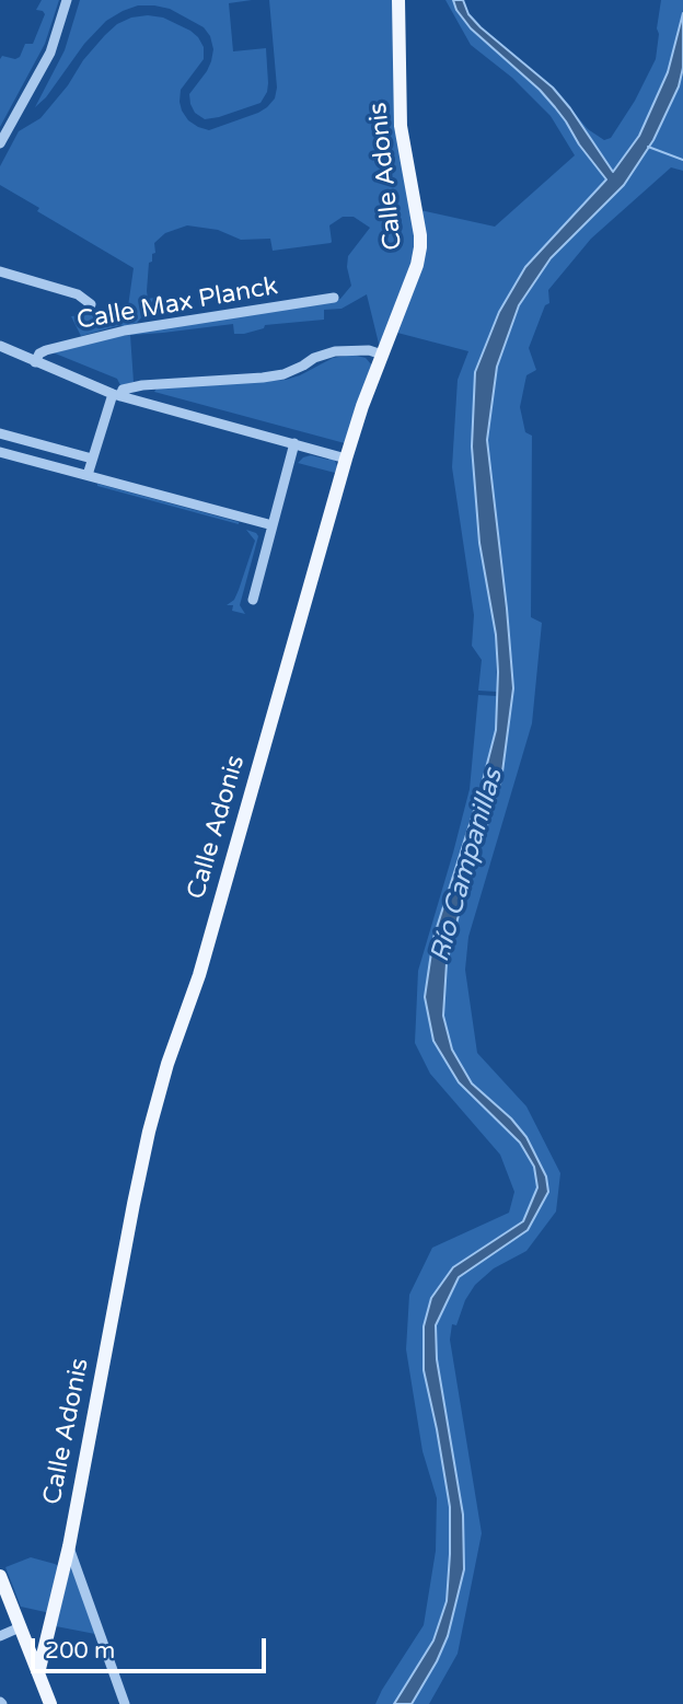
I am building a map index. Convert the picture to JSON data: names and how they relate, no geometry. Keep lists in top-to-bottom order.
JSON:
{
  "streets": {
    "main road": ["Calle Adonis"],
    "street": ["Calle Max Planck"]
  },
  "water": ["Río Campanillas"],
  "scale_bar": "200 m"
}
